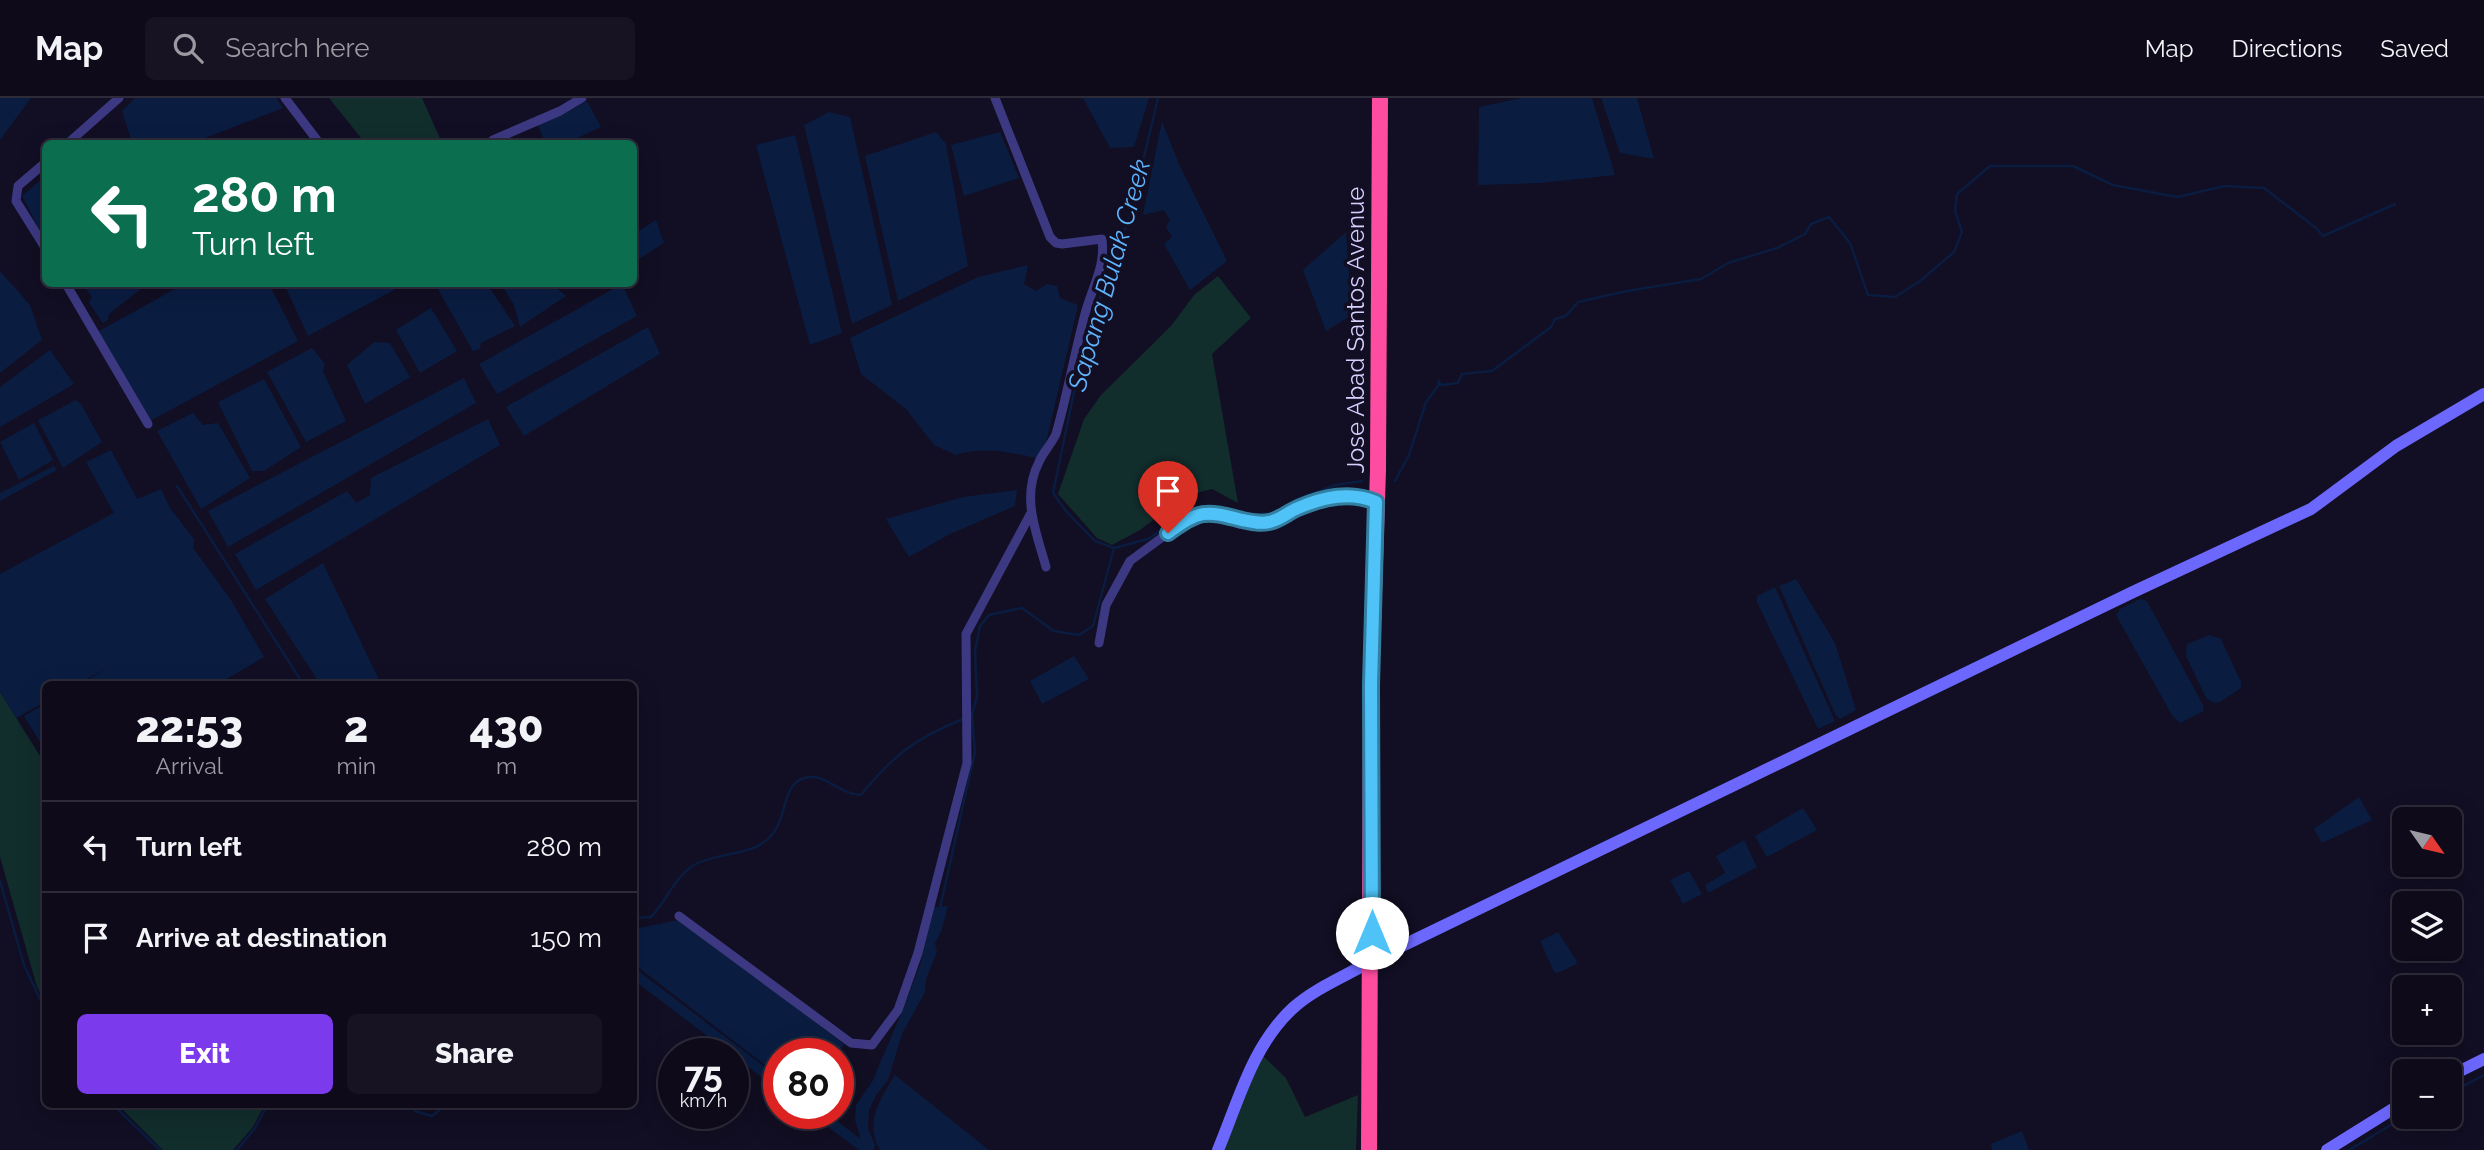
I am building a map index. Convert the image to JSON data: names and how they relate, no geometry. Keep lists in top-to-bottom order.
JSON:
{
  "streets": {
    "highway": ["Jose Abad Santos Avenue"]
  },
  "water": ["Sapang Bulak Creek"],
  "north": "bottom right",
  "page": {
    "header": "Map",
    "search": "Search here",
    "nav": ["Map", "Directions", "Saved"],
    "turn": ["280 m", "Turn left"],
    "eta": [
      "22:53",
      "Arrival",
      "2",
      "min",
      "430",
      "m"
    ],
    "list": [
      {
        "name": "Turn left",
        "value": "280 m"
      },
      {
        "name": "Arrive at destination",
        "value": "150 m"
      }
    ],
    "map_buttons": ["+", "−"],
    "buttons": ["Exit", "Share"],
    "speed": "75 km/h",
    "limit": "80"
  }
}
